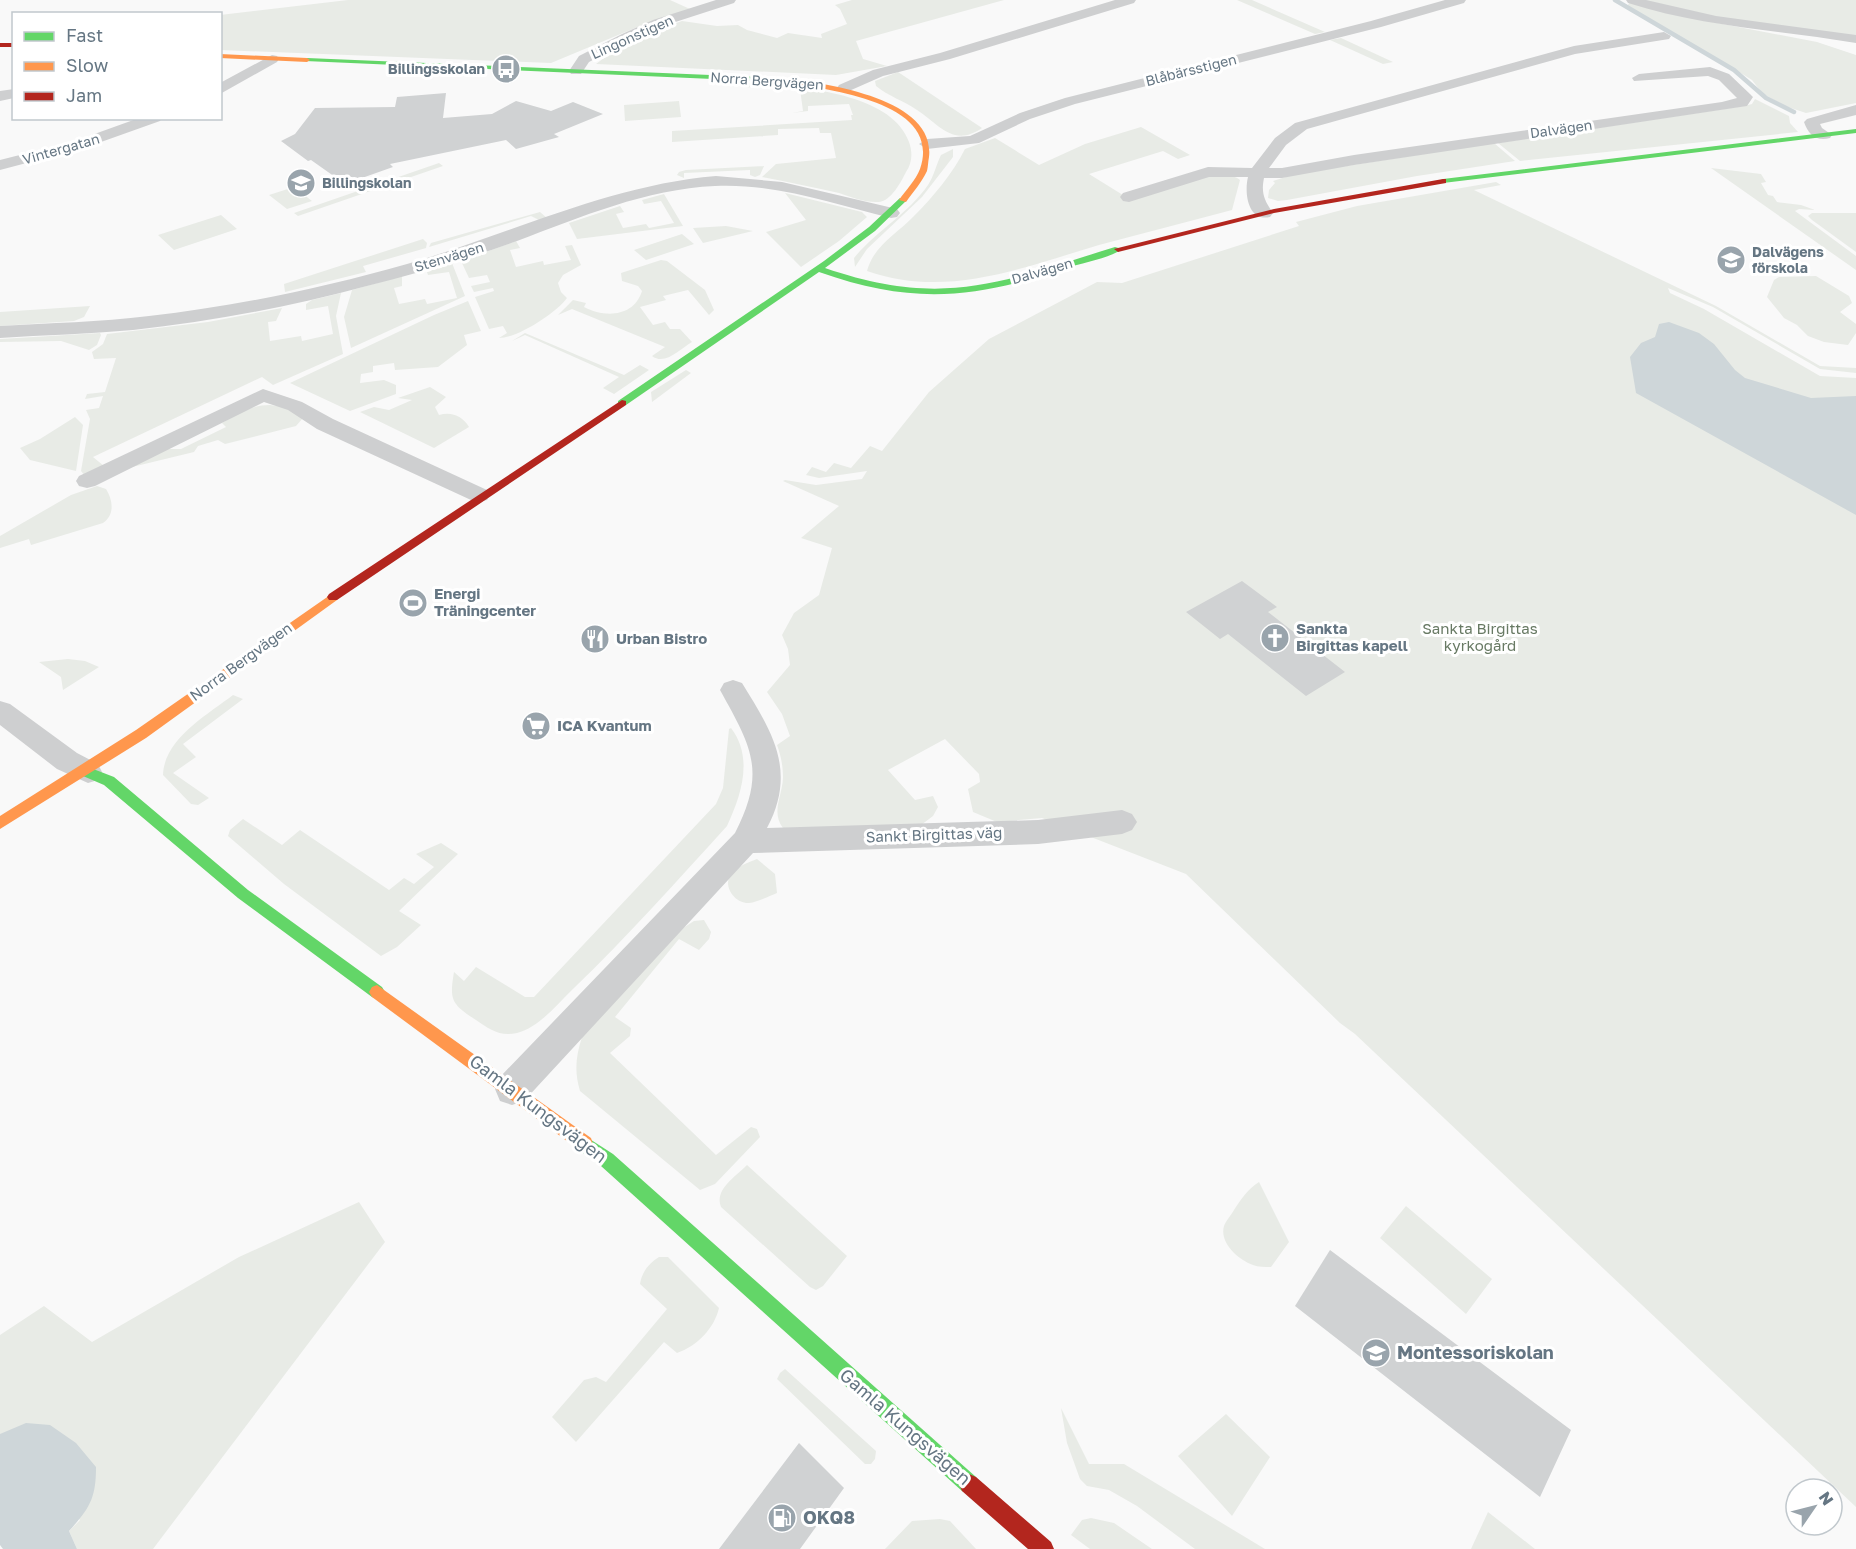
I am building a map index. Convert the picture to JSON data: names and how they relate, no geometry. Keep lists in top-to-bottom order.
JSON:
{
  "streets": {
    "street": [
      "Lingonstigen",
      "Blåbärsstigen",
      "Norra Bergvägen",
      "Dalvägen",
      "Vintergatan",
      "Stenvägen",
      "Sankt Birgittas väg",
      "Gamla Kungsvägen"
    ]
  },
  "crossings": [
    ["Lingonstigen", "Norra Bergvägen"],
    ["Blåbärsstigen", "Norra Bergvägen"],
    ["Norra Bergvägen", "Dalvägen"],
    ["Norra Bergvägen", "Stenvägen"],
    ["Norra Bergvägen", "Gamla Kungsvägen"]
  ],
  "parks": ["Sankta Birgittas kyrkogård"],
  "places": {
    "bus stop": ["Billingsskolan"],
    "school or university": ["Billingskolan", "Dalvägens förskola", "Montessoriskolan"],
    "sports": ["Energi Träningcenter"],
    "church": ["Sankta Birgittas kapell"],
    "restaurant": ["Urban Bistro"],
    "supermarket": ["ICA Kvantum"],
    "fuel station": ["OKQ8"]
  },
  "legend": ["Fast", "Slow", "Jam"],
  "north": "top right"
}
